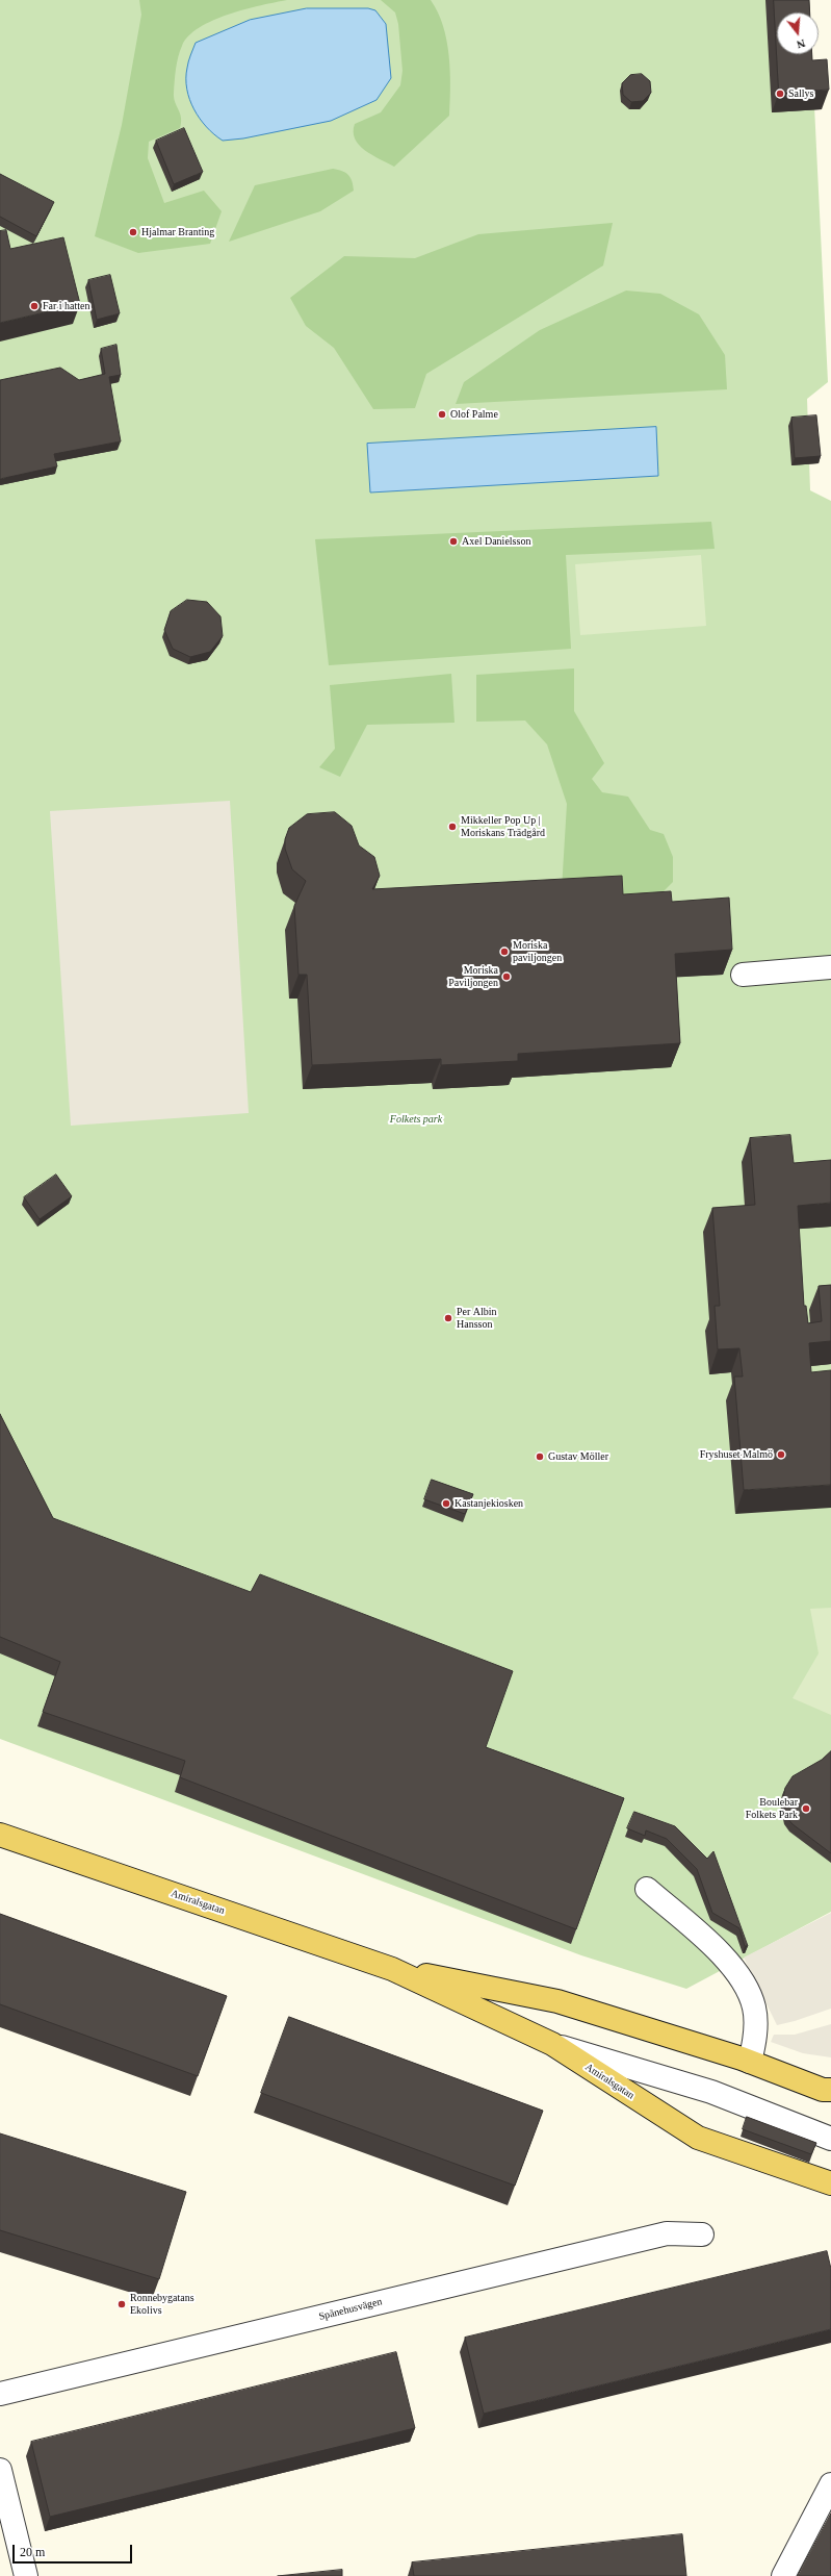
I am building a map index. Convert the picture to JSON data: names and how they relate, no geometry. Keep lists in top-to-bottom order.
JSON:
{
  "streets": {
    "main road": ["Amiralsgatan"],
    "street": ["Spånehusvägen"]
  },
  "parks": ["Folkets park"],
  "places": [
    "Sallys",
    "Hjalmar Branting",
    "Far i hatten",
    "Olof Palme",
    "Axel Danielsson",
    "Mikkeller Pop Up | Moriskans Trädgård",
    "Moriska paviljongen",
    "Moriska Paviljongen",
    "Per Albin Hansson",
    "Fryshuset Malmö",
    "Gustav Möller",
    "Kastanjekiosken",
    "Boulebar Folkets Park",
    "Ronnebygatans Ekolivs"
  ],
  "scale_bar": "20 m",
  "north": "bottom"
}
